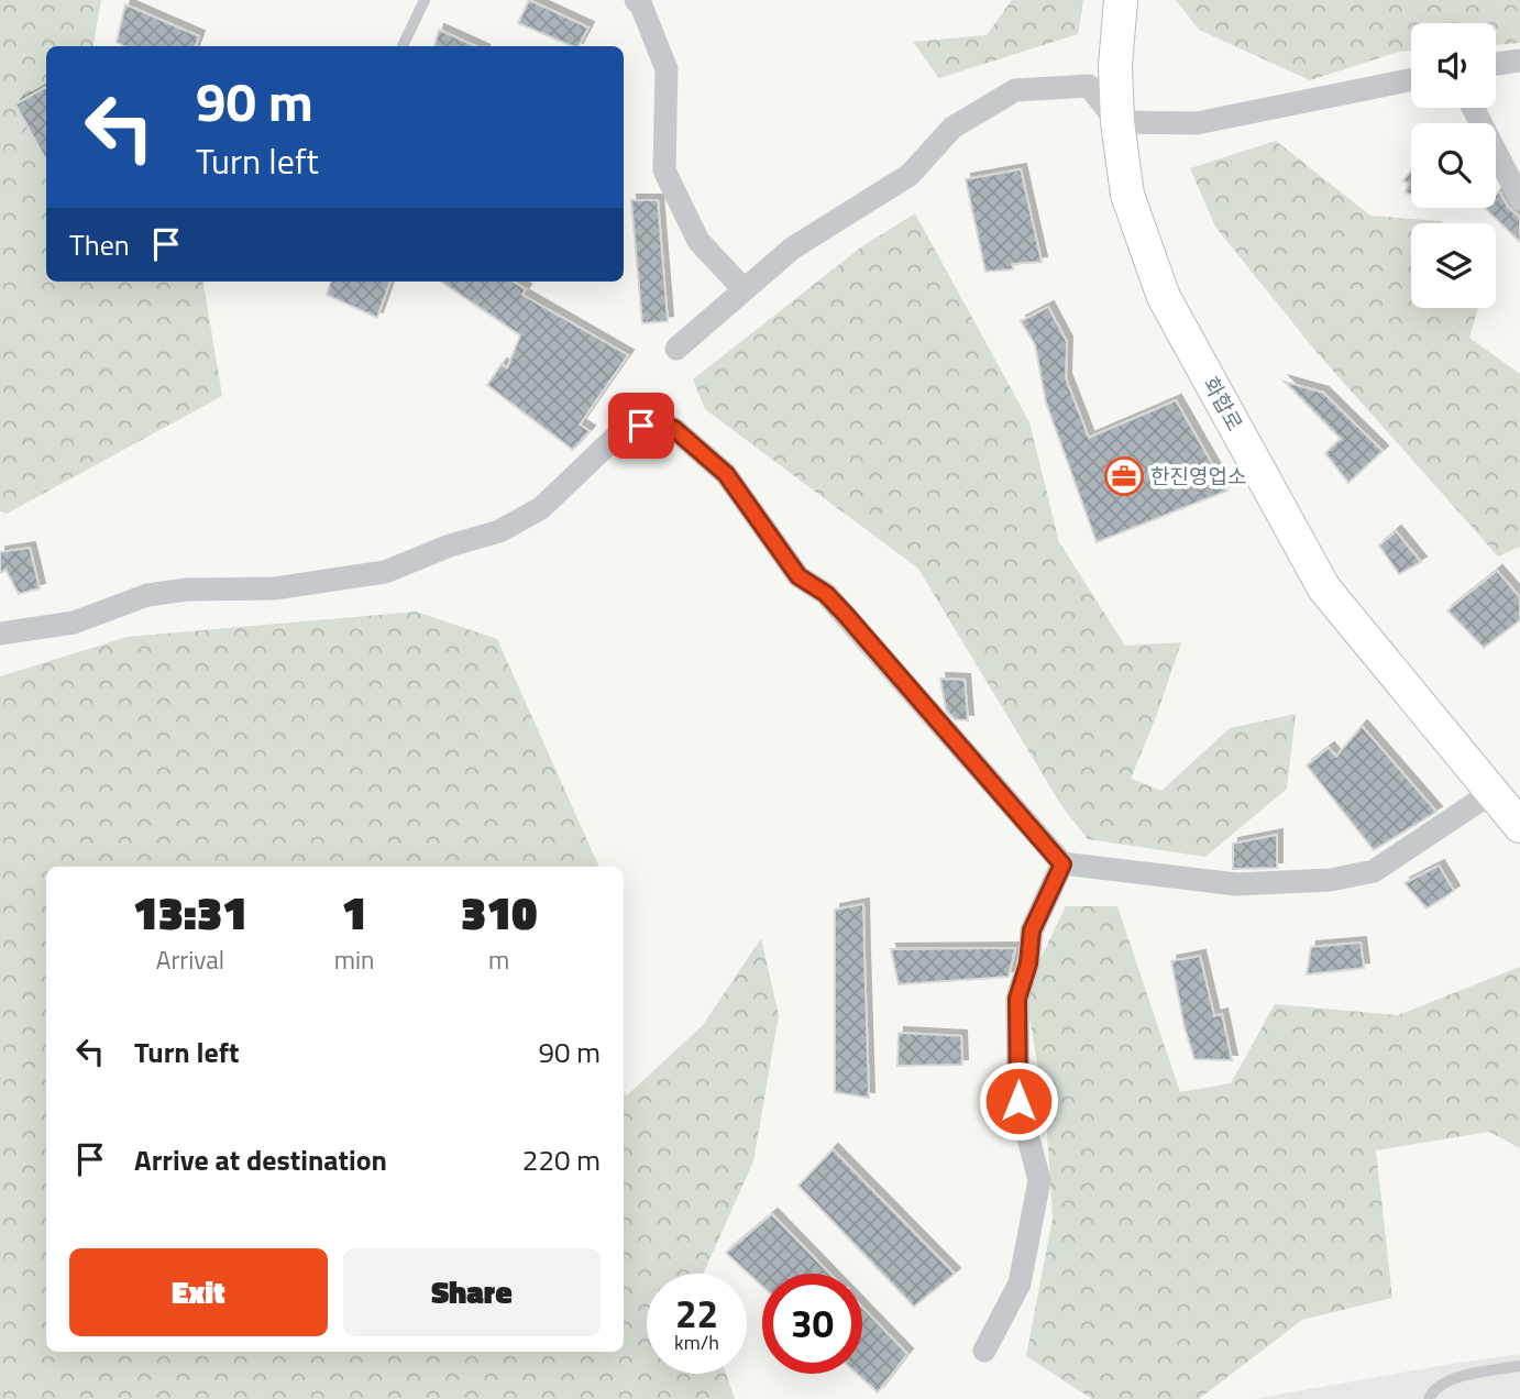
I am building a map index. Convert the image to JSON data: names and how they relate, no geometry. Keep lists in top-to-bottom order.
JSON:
{
  "streets": {
    "main road": ["화합로"]
  },
  "places": {
    "office": ["한진영업소"]
  },
  "page": {
    "turn": ["90 m", "Turn left"],
    "then": "Then",
    "eta": [
      "13:31",
      "Arrival",
      "1",
      "min",
      "310",
      "m"
    ],
    "list": [
      {
        "name": "Turn left",
        "value": "90 m"
      },
      {
        "name": "Arrive at destination",
        "value": "220 m"
      }
    ],
    "buttons": ["Exit", "Share"],
    "speed": "22 km/h",
    "limit": "30"
  }
}
